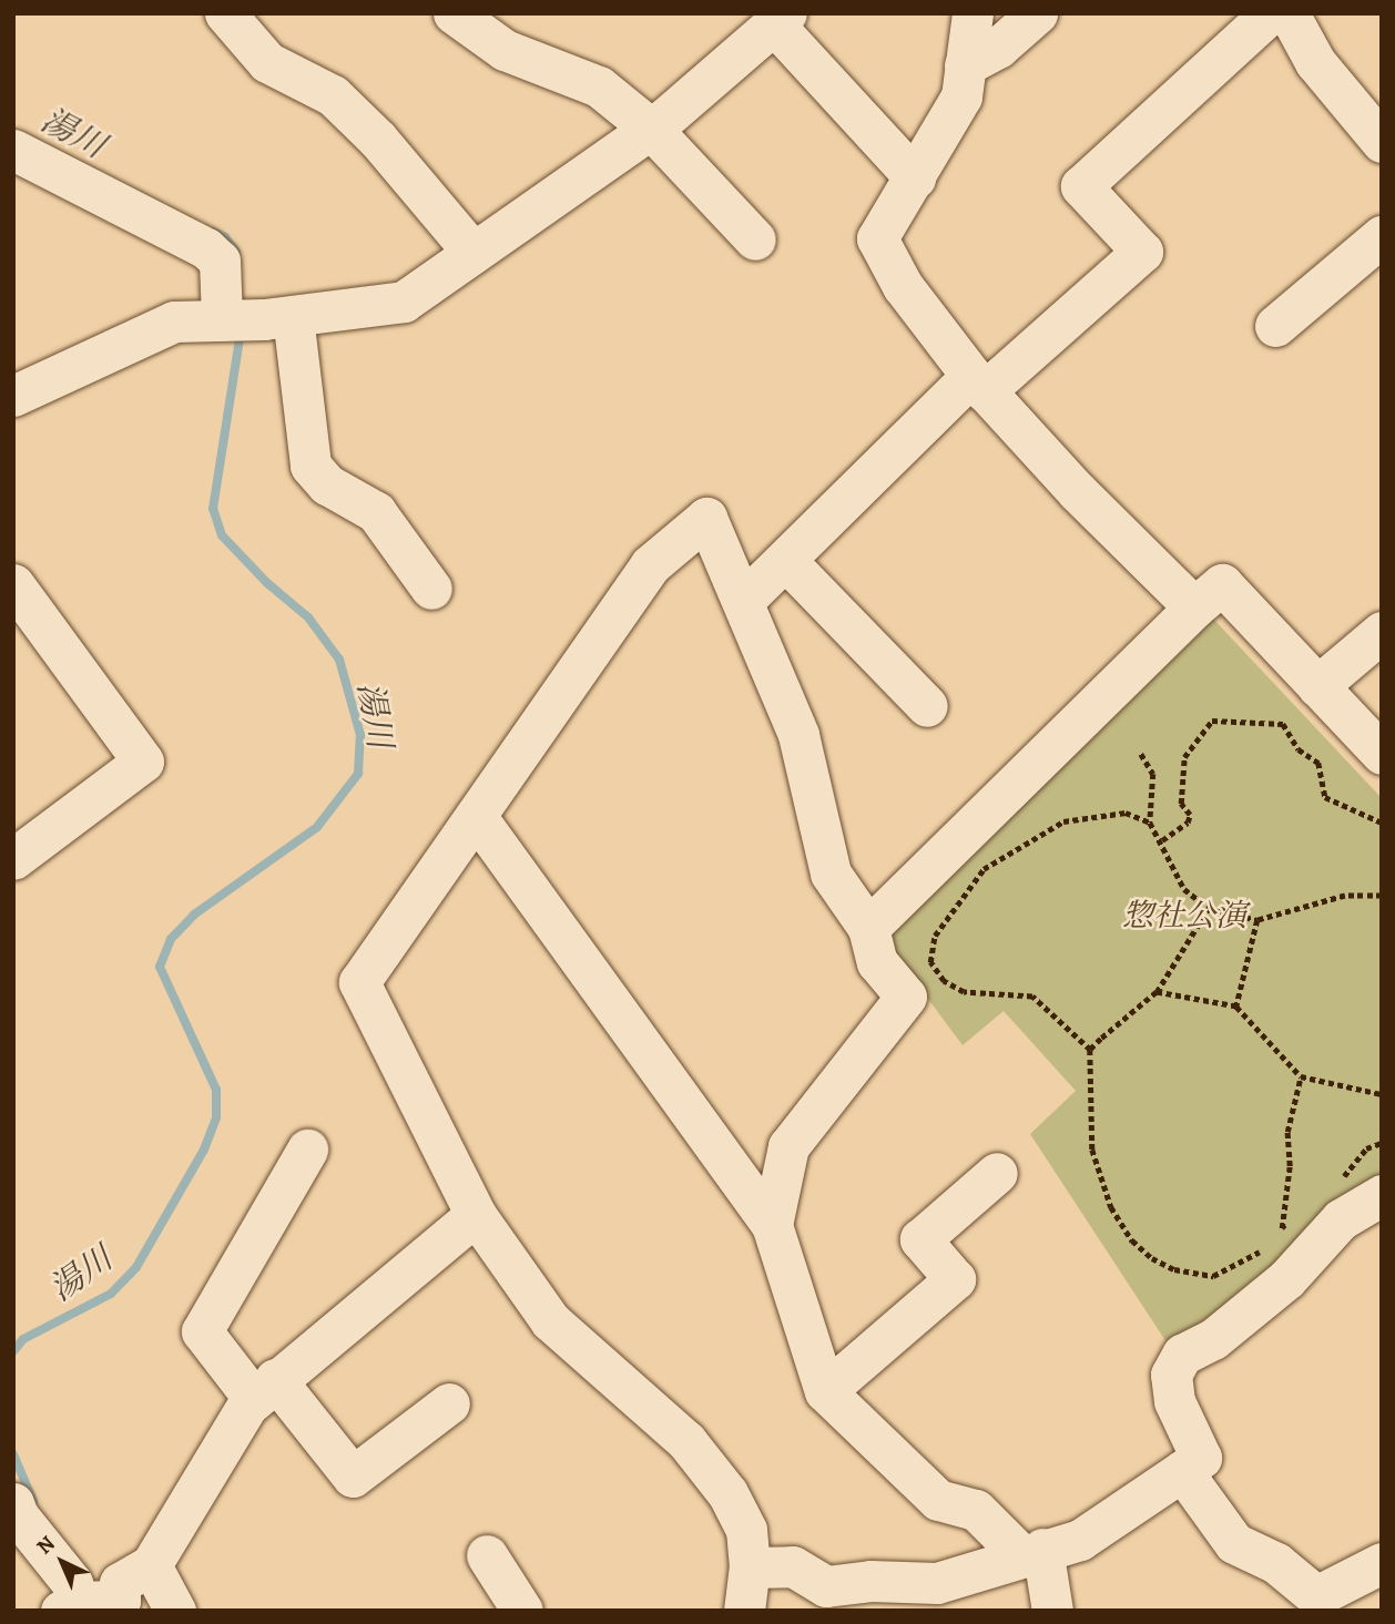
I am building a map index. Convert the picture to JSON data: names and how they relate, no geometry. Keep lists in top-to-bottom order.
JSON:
{
  "water": ["湯川"],
  "parks": ["惣社公演"],
  "north": "top left"
}
